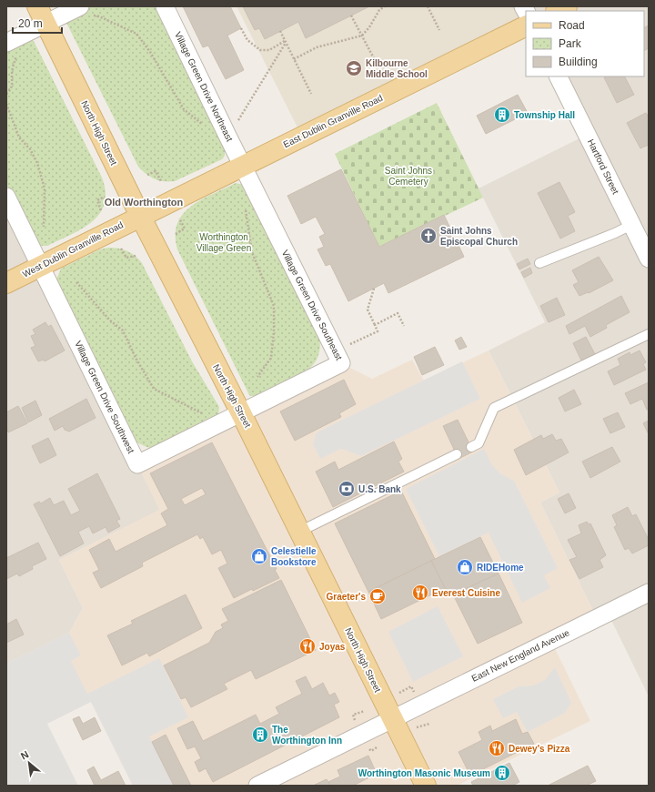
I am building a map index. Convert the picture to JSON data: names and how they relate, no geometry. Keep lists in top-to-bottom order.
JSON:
{
  "streets": {
    "main road": ["East Dublin Granville Road", "North High Street", "West Dublin Granville Road"],
    "street": [
      "Village Green Drive Northeast",
      "Hartford Street",
      "Village Green Drive Southeast",
      "Village Green Drive Southwest",
      "East New England Avenue"
    ]
  },
  "crossings": [
    ["Village Green Drive Northeast", "East Dublin Granville Road"],
    ["Village Green Drive Northeast", "Village Green Drive Southeast"],
    ["East Dublin Granville Road", "North High Street"],
    ["East Dublin Granville Road", "West Dublin Granville Road"],
    ["East Dublin Granville Road", "Village Green Drive Southeast"],
    ["North High Street", "West Dublin Granville Road"],
    ["North High Street", "Village Green Drive Southeast"],
    ["North High Street", "Village Green Drive Southwest"],
    ["North High Street", "East New England Avenue"],
    ["West Dublin Granville Road", "Village Green Drive Southwest"],
    ["Village Green Drive Southeast", "Village Green Drive Southwest"]
  ],
  "districts": ["Old Worthington"],
  "parks": ["Saint Johns Cemetery", "Worthington Village Green"],
  "places": {
    "school or university": ["Kilbourne Middle School"],
    "building": ["Township Hall", "The Worthington Inn", "Worthington Masonic Museum"],
    "church": ["Saint Johns Episcopal Church"],
    "bank": ["U.S. Bank"],
    "shop": ["Celestielle Bookstore", "RIDEHome"],
    "restaurant": ["Everest Cuisine", "Joyas", "Dewey's Pizza"],
    "cafe": ["Graeter's"]
  },
  "legend": ["Road", "Park", "Building"],
  "scale_bar": "20 m",
  "north": "top left"
}
